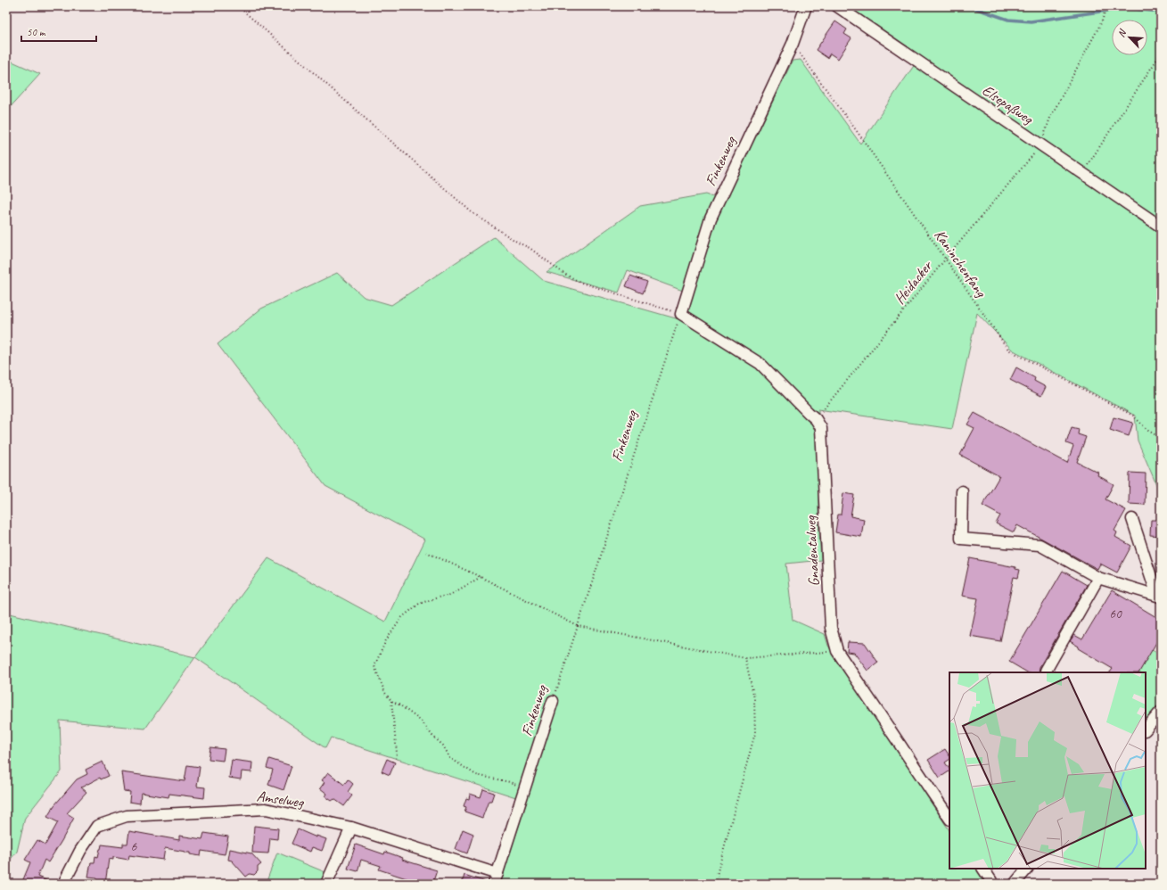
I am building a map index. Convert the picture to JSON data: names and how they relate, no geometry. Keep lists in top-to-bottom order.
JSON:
{
  "streets": {
    "street": [
      "Elsepaßweg",
      "Finkenweg",
      "Gnadentalweg",
      "Amselweg"
    ],
    "path": ["Kaninchenfang", "Heidacker"]
  },
  "crossings": [
    ["Elsepaßweg", "Heidacker"],
    ["Finkenweg", "Kaninchenfang"],
    ["Finkenweg", "Gnadentalweg"],
    ["Finkenweg", "Amselweg"],
    ["Kaninchenfang", "Heidacker"],
    ["Heidacker", "Gnadentalweg"]
  ],
  "house_numbers": ["60", "6"],
  "scale_bar": "50 m",
  "north": "top left"
}
